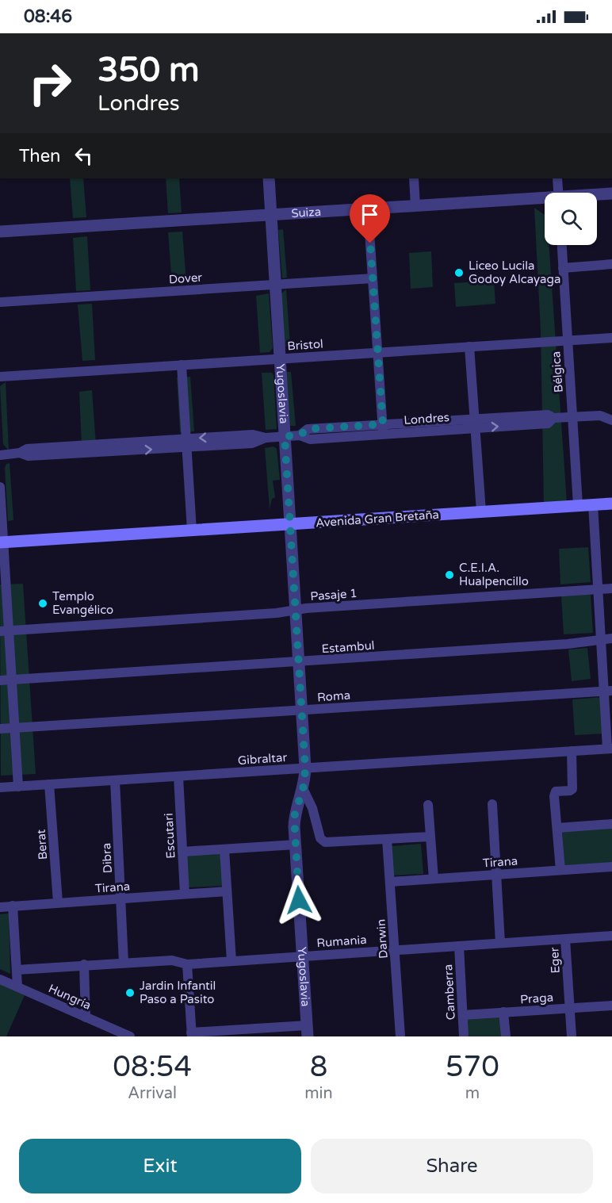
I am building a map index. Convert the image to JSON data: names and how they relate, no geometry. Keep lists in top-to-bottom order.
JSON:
{
  "streets": {
    "main road": ["Avenida Gran Bretaña"],
    "street": [
      "Suiza",
      "Dover",
      "Bristol",
      "Bélgica",
      "Yugoslavia",
      "Londres",
      "Pasaje 1",
      "Estambul",
      "Roma",
      "Gibraltar",
      "Escutari",
      "Berat",
      "Dibra",
      "Tirana",
      "Darwin",
      "Rumania",
      "Eger",
      "Camberra",
      "Hungría",
      "Praga"
    ]
  },
  "crossings": [
    ["Suiza", "Yugoslavia"],
    ["Dover", "Yugoslavia"],
    ["Bristol", "Bélgica"],
    ["Bristol", "Yugoslavia"],
    ["Bélgica", "Londres"],
    ["Bélgica", "Avenida Gran Bretaña"],
    ["Yugoslavia", "Londres"],
    ["Yugoslavia", "Avenida Gran Bretaña"],
    ["Yugoslavia", "Pasaje 1"],
    ["Yugoslavia", "Estambul"],
    ["Yugoslavia", "Roma"],
    ["Yugoslavia", "Gibraltar"],
    ["Yugoslavia", "Rumania"],
    ["Gibraltar", "Escutari"],
    ["Gibraltar", "Berat"],
    ["Gibraltar", "Dibra"],
    ["Escutari", "Tirana"],
    ["Berat", "Tirana"],
    ["Dibra", "Tirana"],
    ["Dibra", "Rumania"],
    ["Tirana", "Darwin"],
    ["Darwin", "Rumania"],
    ["Rumania", "Eger"],
    ["Rumania", "Camberra"],
    ["Eger", "Praga"],
    ["Camberra", "Praga"]
  ],
  "places": [
    "Liceo Lucila Godoy Alcayaga",
    "C.E.I.A. Hualpencillo",
    "Templo Evangélico",
    "Jardin Infantil Paso a Pasito"
  ],
  "page": {
    "status": "08:46",
    "turn": ["350 m", "Londres"],
    "then": "Then",
    "eta": [
      "08:54",
      "Arrival",
      "8",
      "min",
      "570",
      "m"
    ],
    "buttons": ["Exit", "Share"]
  }
}
